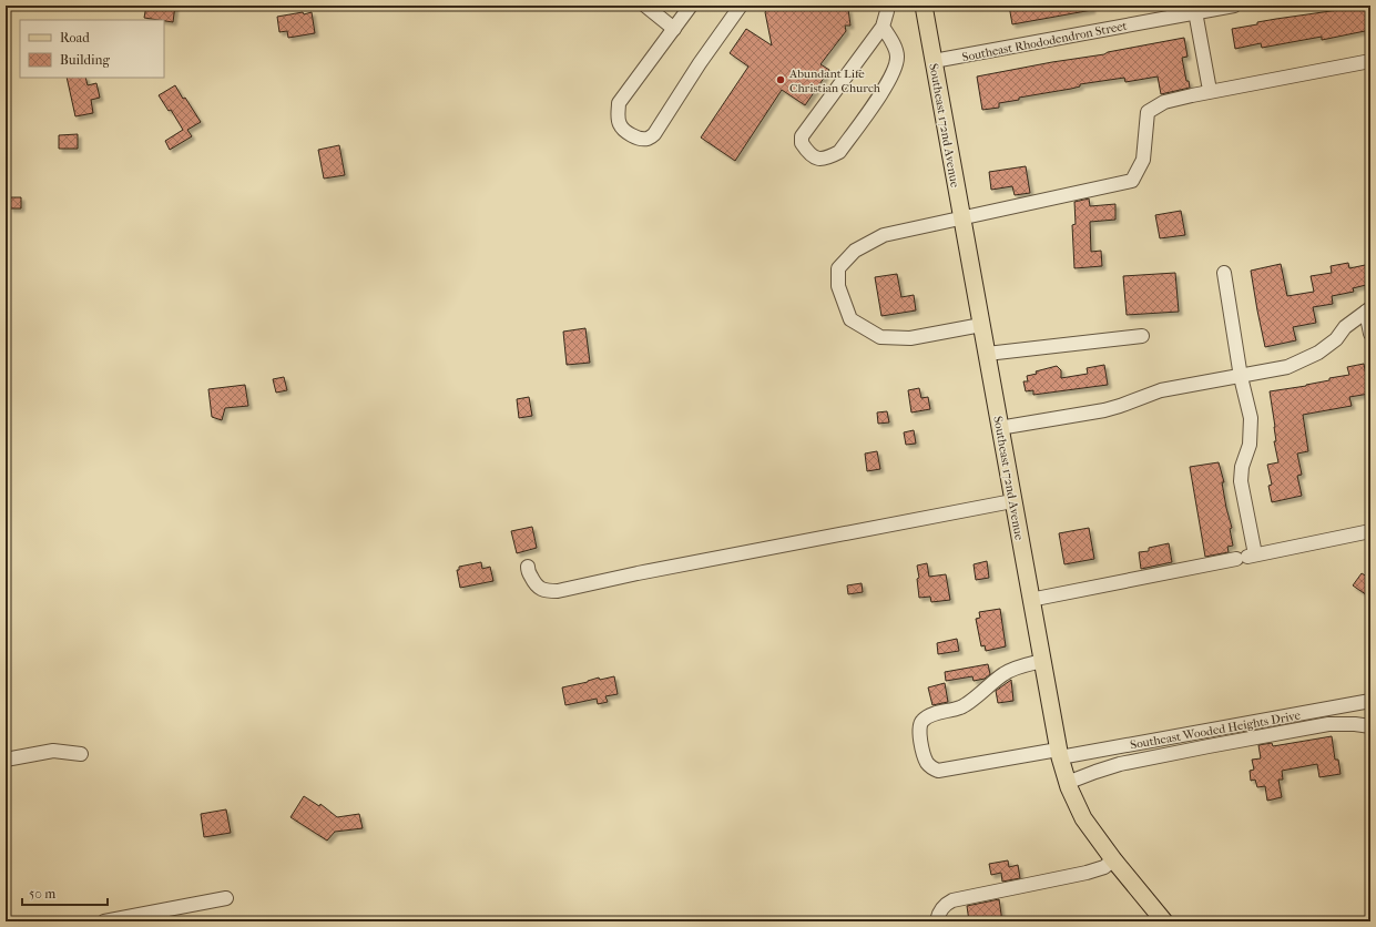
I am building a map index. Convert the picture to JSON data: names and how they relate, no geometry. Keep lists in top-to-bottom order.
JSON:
{
  "streets": {
    "main road": ["Southeast 172nd Avenue"],
    "street": ["Southeast Rhododendron Street", "Southeast Wooded Heights Drive"]
  },
  "crossings": [
    ["Southeast Rhododendron Street", "Southeast 172nd Avenue"],
    ["Southeast 172nd Avenue", "Southeast Wooded Heights Drive"]
  ],
  "places": ["Abundant Life Christian Church"],
  "legend": ["Road", "Building"],
  "scale_bar": "50 m"
}
